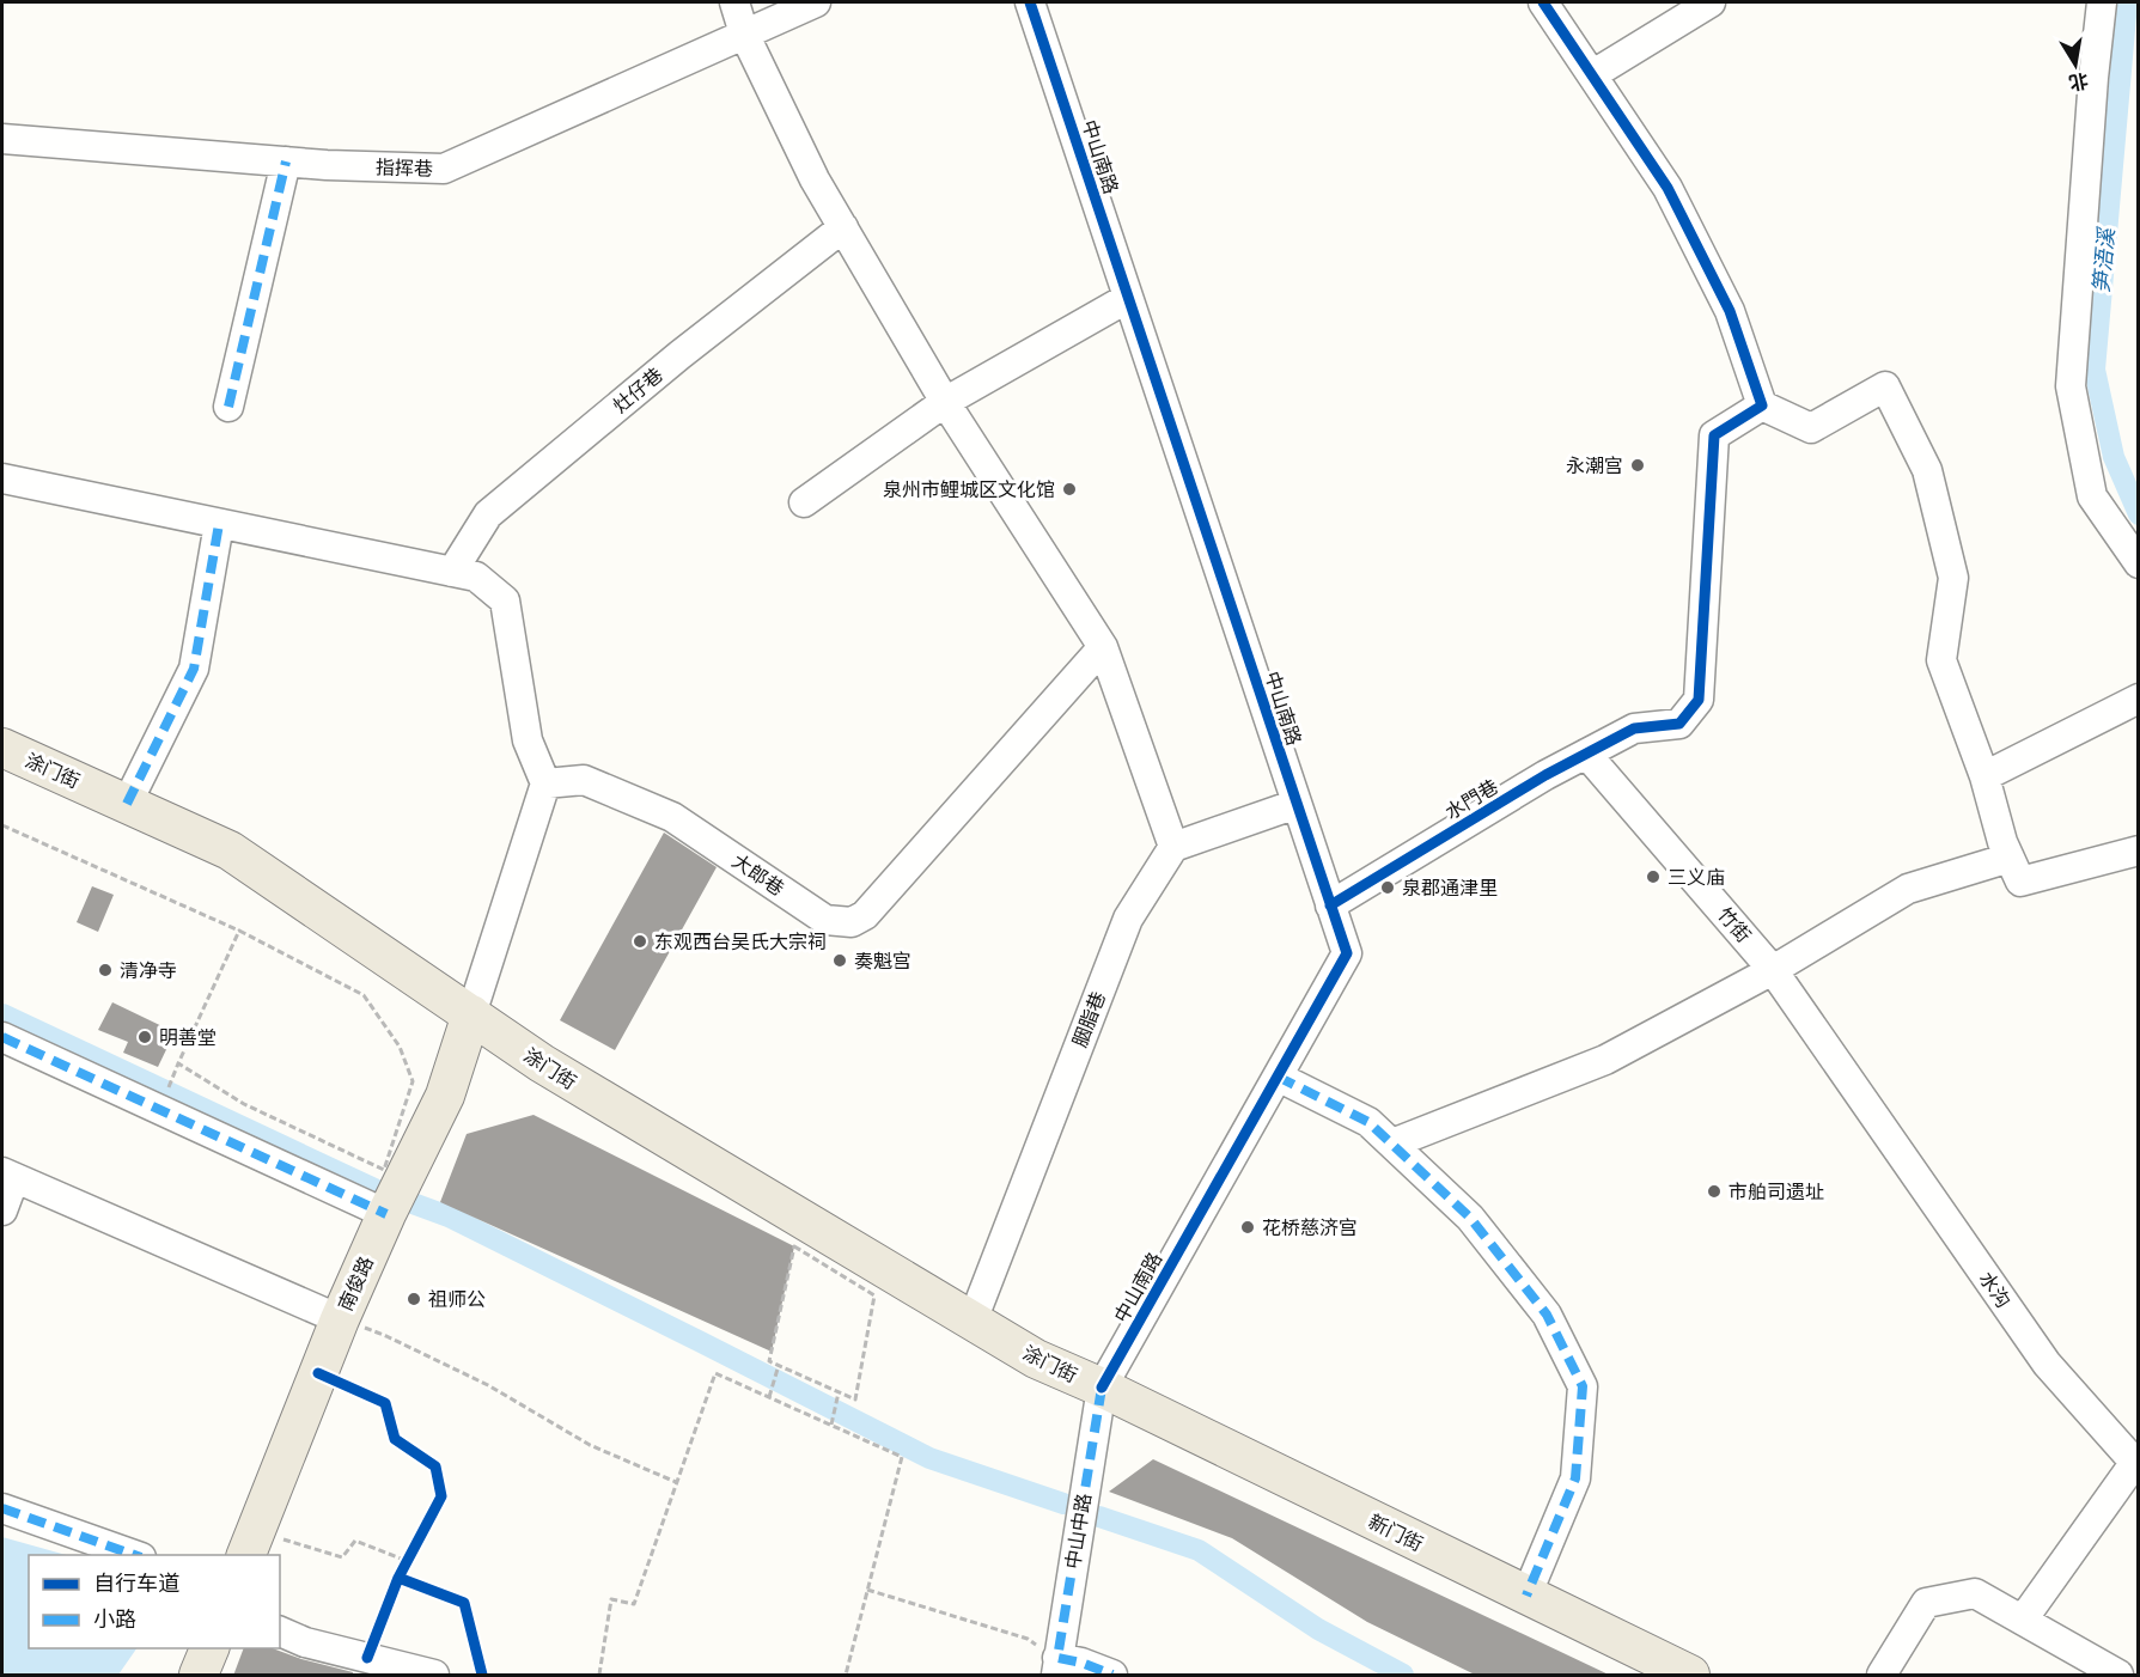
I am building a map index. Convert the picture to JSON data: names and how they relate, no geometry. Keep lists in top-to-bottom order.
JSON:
{
  "streets": {
    "main road": ["涂门街", "南俊路", "新门街"],
    "street": [
      "中山南路",
      "指挥巷",
      "灶仔巷",
      "水門巷",
      "大郎巷",
      "竹街",
      "胭脂巷",
      "水沟",
      "中山中路"
    ]
  },
  "crossings": [
    ["中山南路", "涂门街"],
    ["中山南路", "水門巷"],
    ["中山南路", "中山中路"],
    ["中山南路", "新门街"],
    ["涂门街", "胭脂巷"],
    ["涂门街", "南俊路"],
    ["涂门街", "中山中路"],
    ["涂门街", "新门街"],
    ["水門巷", "竹街"],
    ["竹街", "水沟"],
    ["中山中路", "新门街"]
  ],
  "water": ["笋浯溪"],
  "places": [
    "永潮宫",
    "泉州市鲤城区文化馆",
    "三义庙",
    "泉郡通津里",
    "东观西台吴氏大宗祠",
    "奏魁宫",
    "清净寺",
    "明善堂",
    "市舶司遗址",
    "花桥慈济宫",
    "祖师公"
  ],
  "legend": ["自行车道", "小路"],
  "north": "bottom"
}
